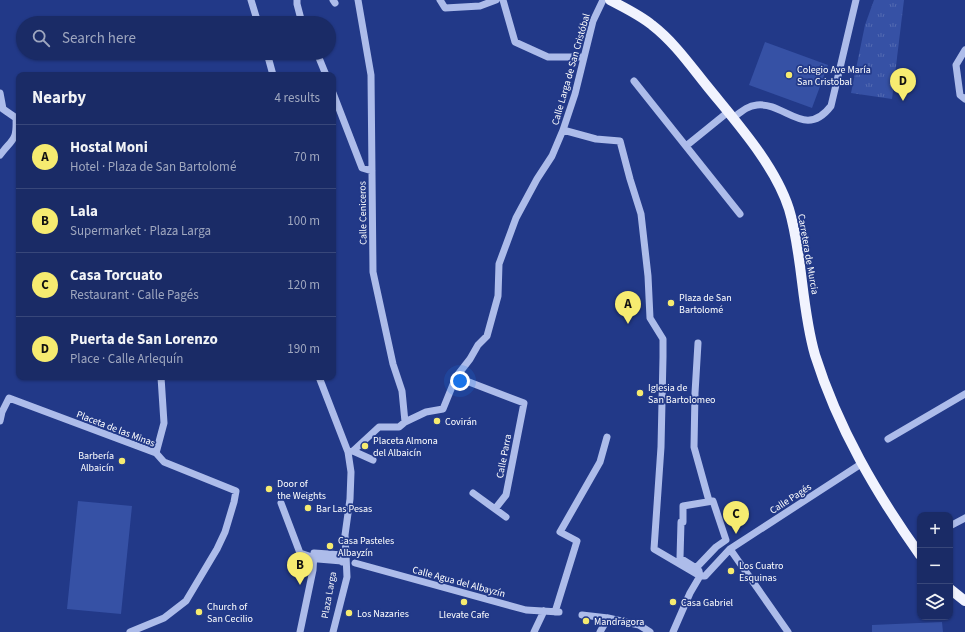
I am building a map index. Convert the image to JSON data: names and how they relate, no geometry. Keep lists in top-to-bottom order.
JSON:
{
  "streets": {
    "main road": ["Carretera de Murcia"],
    "street": [
      "Calle Larga de San Cristóbal",
      "Calle Ceniceros",
      "Placeta de las Minas",
      "Calle Parra",
      "Calle Pagés",
      "Calle Agua del Albayzín",
      "Plaza Larga"
    ]
  },
  "crossings": [
    ["Calle Larga de San Cristóbal", "Calle Ceniceros"],
    ["Calle Larga de San Cristóbal", "Calle Parra"],
    ["Carretera de Murcia", "Calle Pagés"]
  ],
  "places": [
    "Colegio Ave María San Cristobal",
    "Plaza de San Bartolomé",
    "Iglesia de San Bartolomeo",
    "Covirán",
    "Placeta Almona del Albaicín",
    "Barbería Albaicín",
    "Door of the Weights",
    "Bar Las Pesas",
    "Casa Pasteles Albayzín",
    "Los Cuatro Esquinas",
    "Llevate Cafe",
    "Casa Gabriel",
    "Church of San Cecilio",
    "Los Nazaries",
    "Mandrágora"
  ],
  "page": {
    "search": "Search here",
    "pins": [
      "D",
      "A",
      "C",
      "B"
    ],
    "heading": ["Nearby", "4 results"],
    "list": [
      {
        "mark": "A",
        "name": "Hostal Moni",
        "note": "Hotel · Plaza de San Bartolomé",
        "value": "70 m"
      },
      {
        "mark": "B",
        "name": "Lala",
        "note": "Supermarket · Plaza Larga",
        "value": "100 m"
      },
      {
        "mark": "C",
        "name": "Casa Torcuato",
        "note": "Restaurant · Calle Pagés",
        "value": "120 m"
      },
      {
        "mark": "D",
        "name": "Puerta de San Lorenzo",
        "note": "Place · Calle Arlequín",
        "value": "190 m"
      }
    ],
    "map_buttons": ["+", "−"]
  }
}
